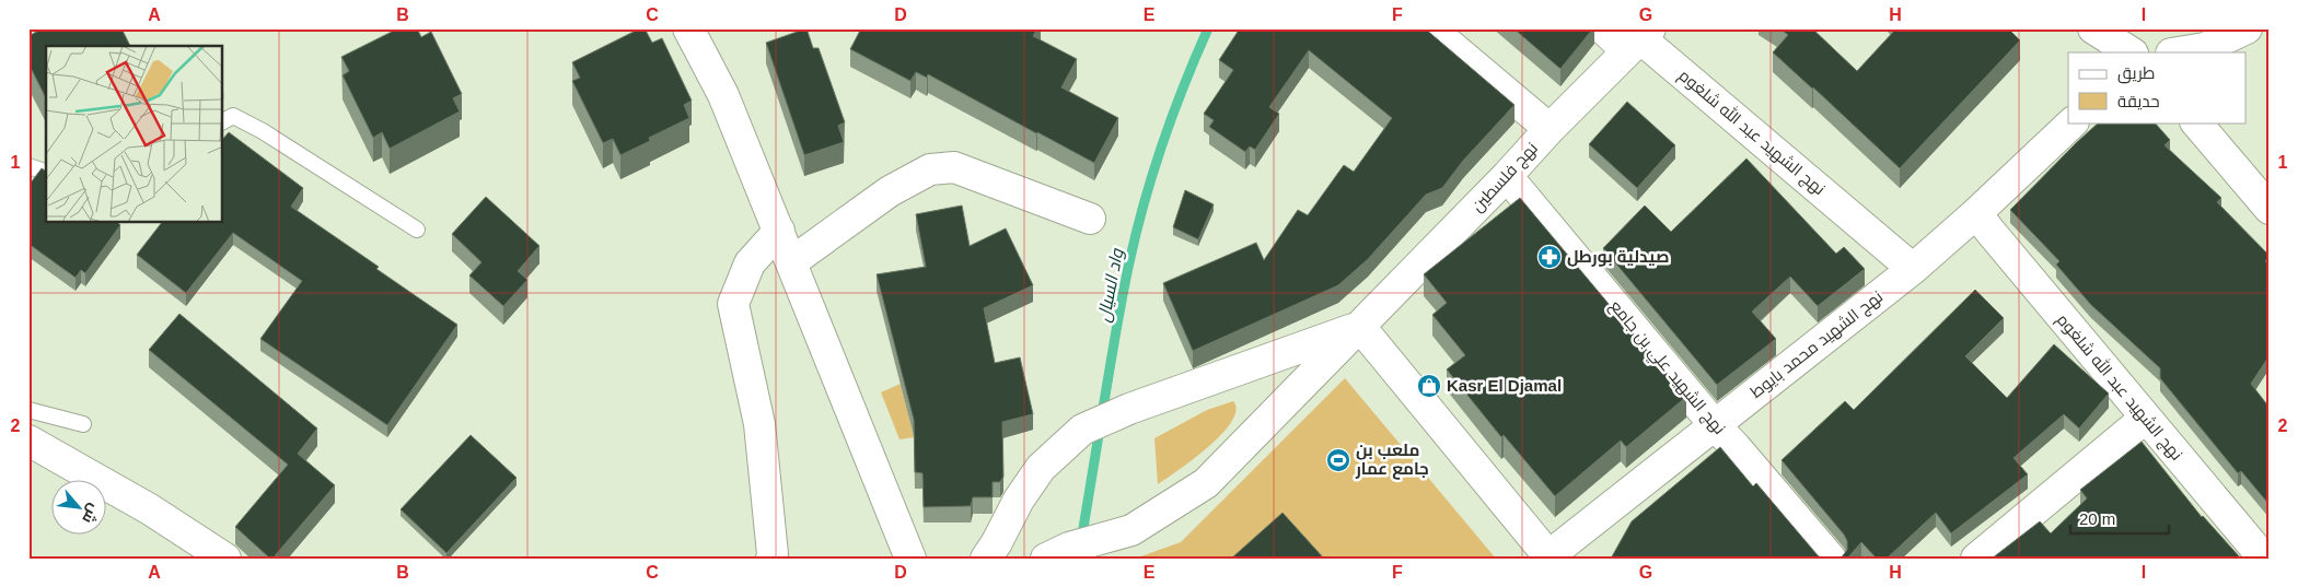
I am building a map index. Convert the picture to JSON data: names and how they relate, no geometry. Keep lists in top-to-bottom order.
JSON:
{
  "streets": {
    "street": [
      "نهج الشهيد عبد الله شلغوم",
      "نهج فلسطين",
      "نهج الشهيد محمد بايوط",
      "نهج الشهيد علي بن جامع"
    ]
  },
  "crossings": [
    ["نهج الشهيد عبد الله شلغوم", "نهج فلسطين"],
    ["نهج الشهيد عبد الله شلغوم", "نهج الشهيد محمد بايوط"],
    ["نهج فلسطين", "نهج الشهيد علي بن جامع"],
    ["نهج الشهيد محمد بايوط", "نهج الشهيد علي بن جامع"]
  ],
  "water": ["واد السيال"],
  "places": {
    "pharmacy": ["صيدلية بورطل"],
    "shop": ["Kasr El Djamal"],
    "sports": ["ملعب بن جامع عمار"]
  },
  "legend": ["طريق", "حديقة"],
  "scale_bar": "20 m",
  "north": "bottom right",
  "grid": {
    "columns": [
      "A",
      "B",
      "C",
      "D",
      "E",
      "F",
      "G",
      "H",
      "I"
    ],
    "rows": ["1", "2"]
  }
}
